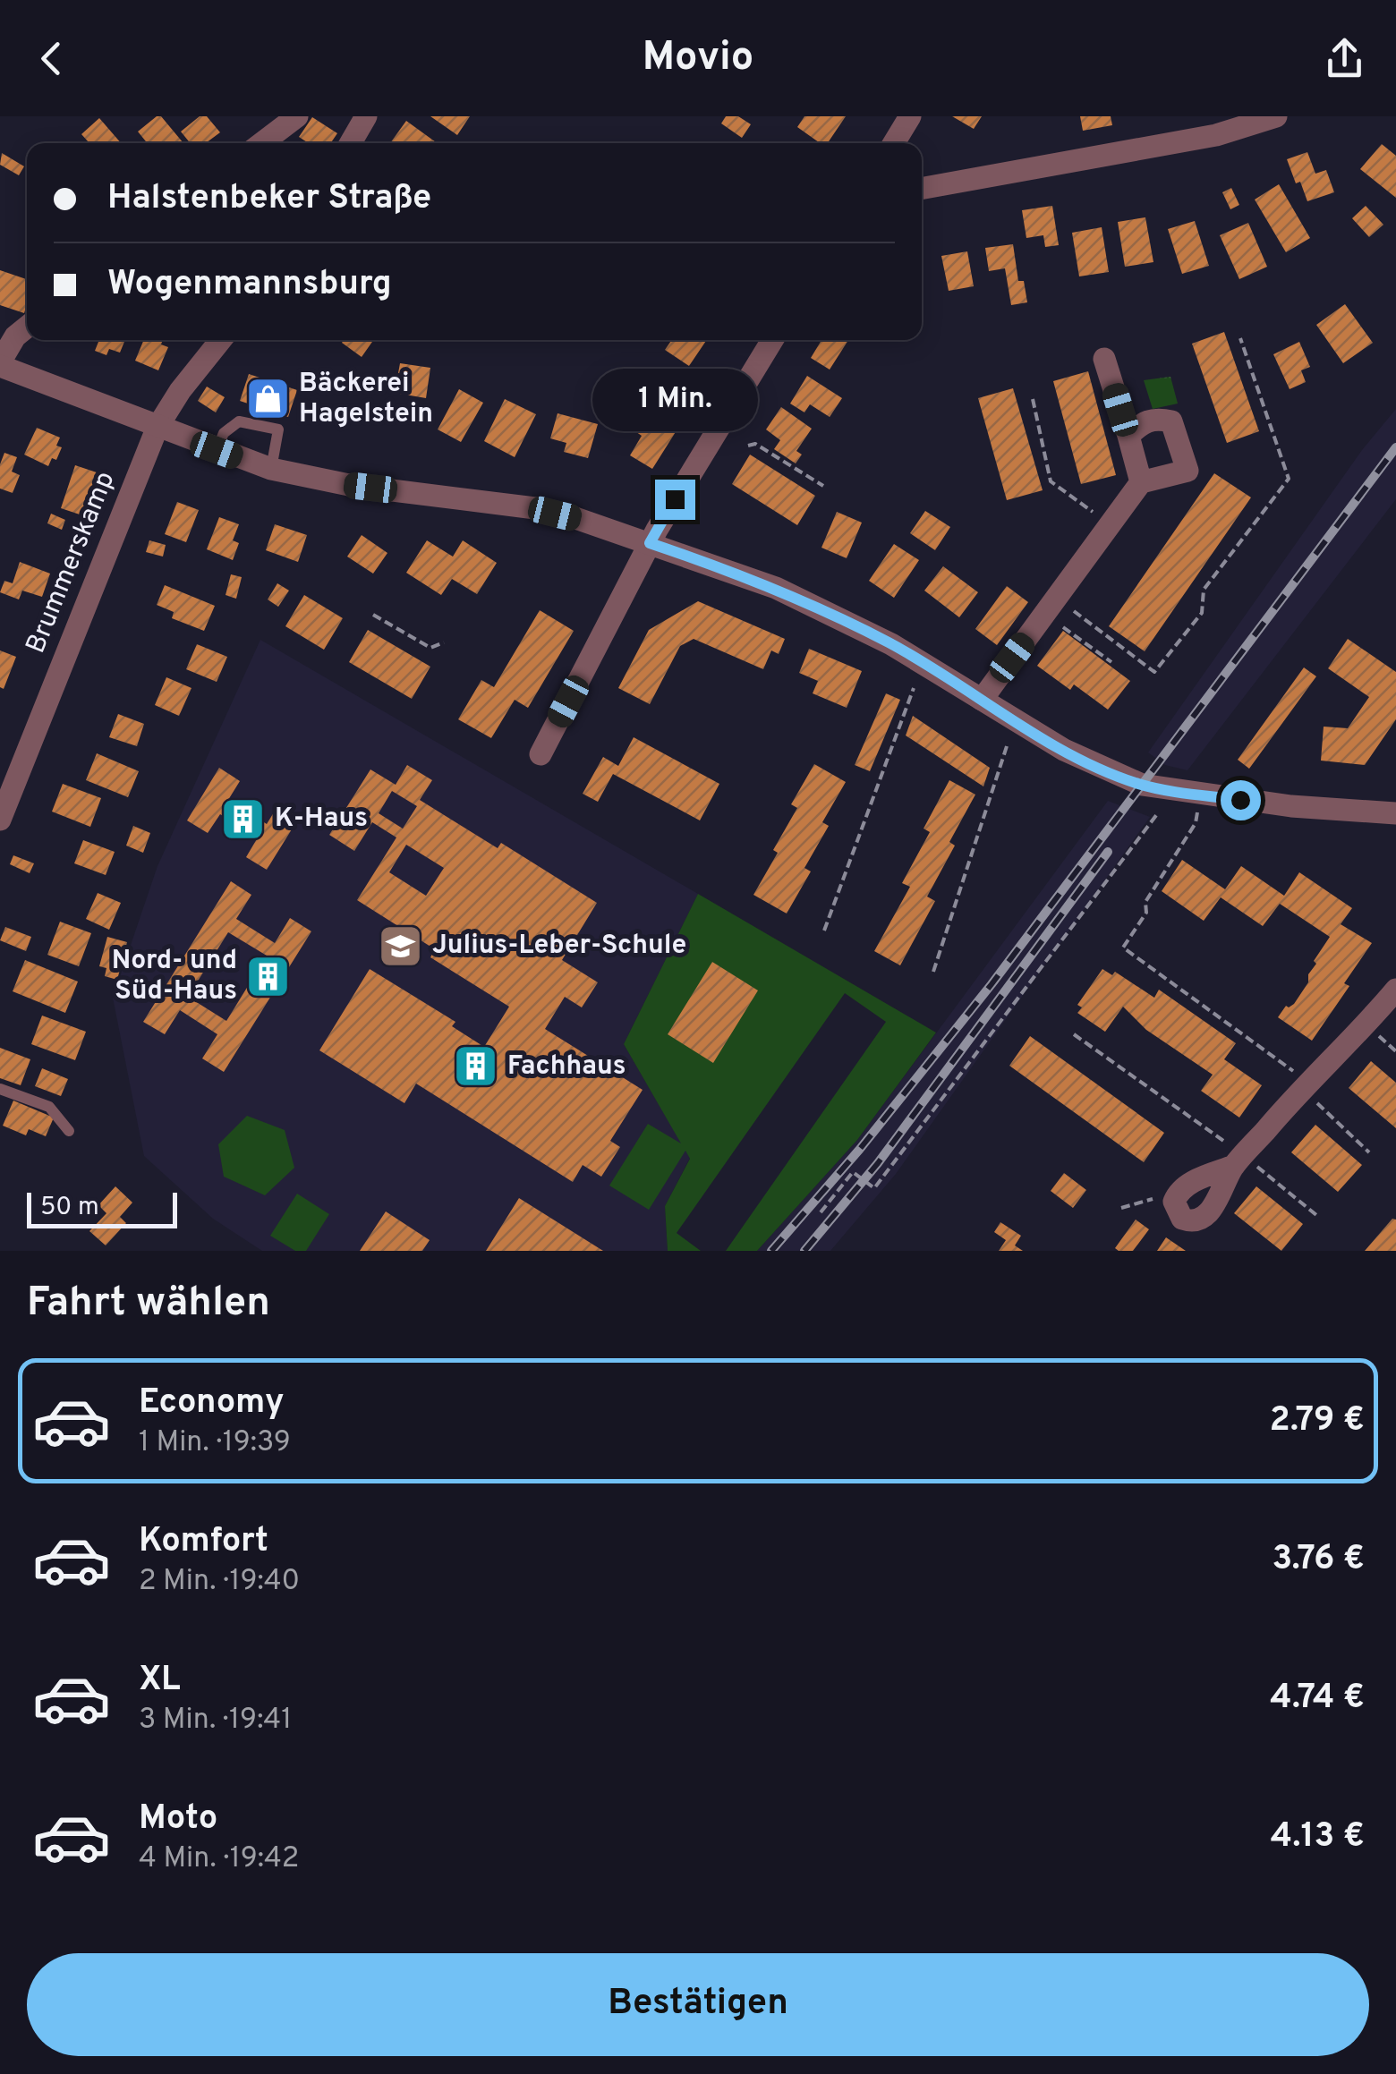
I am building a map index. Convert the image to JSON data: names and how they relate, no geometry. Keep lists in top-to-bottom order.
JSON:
{
  "streets": {
    "street": ["Brummerskamp"]
  },
  "places": {
    "shop": ["Bäckerei Hagelstein"],
    "building": ["K-Haus", "Nord- und Süd-Haus", "Fachhaus"],
    "school or university": ["Julius-Leber-Schule"]
  },
  "scale_bar": "50 m",
  "page": {
    "header": "Movio",
    "banner": ["Halstenbeker Straße", "Wogenmannsburg"],
    "bubble": "1 Min.",
    "scale": "50 m",
    "heading": "Fahrt wählen",
    "list": [
      {
        "name": "Economy",
        "note": "1 Min. · 19:39",
        "value": "2.79 €"
      },
      {
        "name": "Komfort",
        "note": "2 Min. · 19:40",
        "value": "3.76 €"
      },
      {
        "name": "XL",
        "note": "3 Min. · 19:41",
        "value": "4.74 €"
      },
      {
        "name": "Moto",
        "note": "4 Min. · 19:42",
        "value": "4.13 €"
      }
    ],
    "buttons": "Bestätigen"
  }
}
